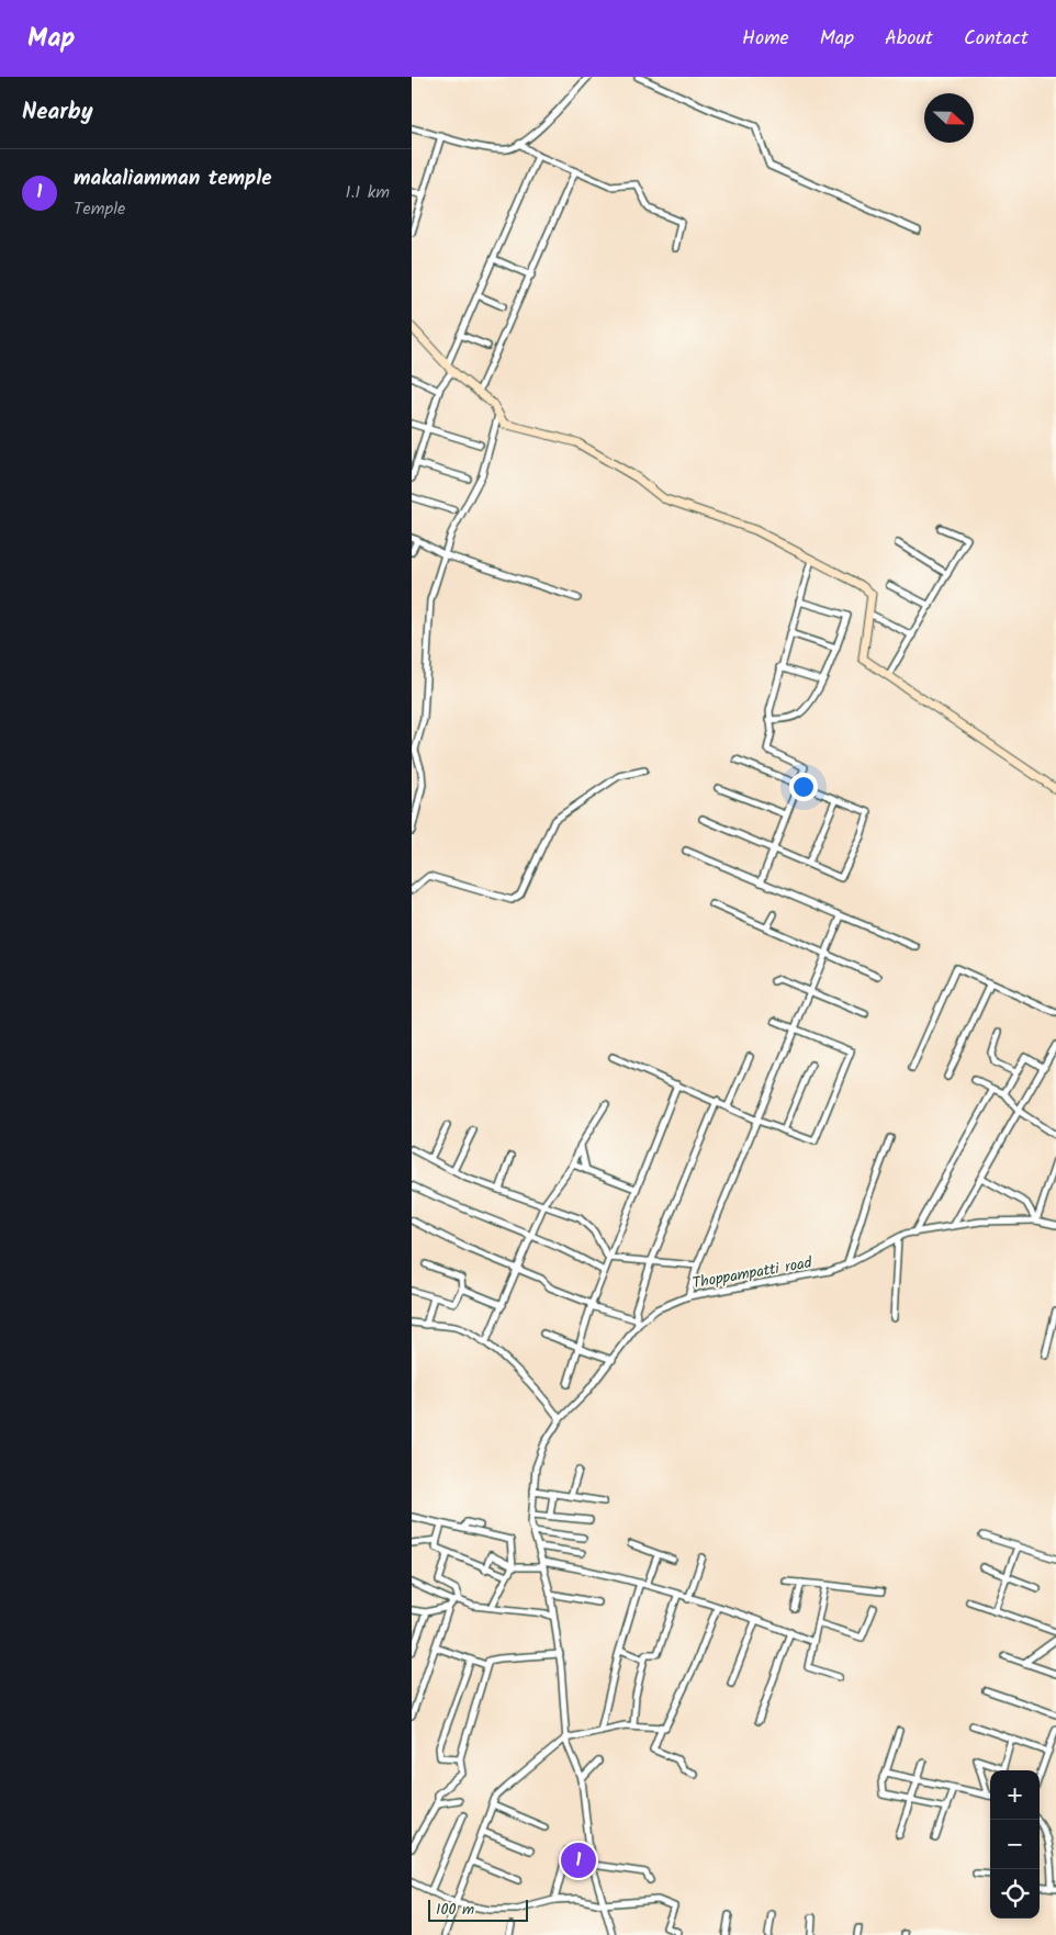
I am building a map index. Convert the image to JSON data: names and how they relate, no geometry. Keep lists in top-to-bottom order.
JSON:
{
  "streets": {
    "street": ["Thoppampatti road"]
  },
  "scale_bar": "100 m",
  "north": "right",
  "page": {
    "header": "Map",
    "nav": [
      "Home",
      "Map",
      "About",
      "Contact"
    ],
    "heading": "Nearby",
    "list": [
      {
        "mark": "1",
        "name": "makaliamman temple",
        "note": "Temple",
        "value": "1.1 km"
      }
    ],
    "map_buttons": ["+", "−"],
    "pins": "1",
    "scale": "100 m"
  }
}
